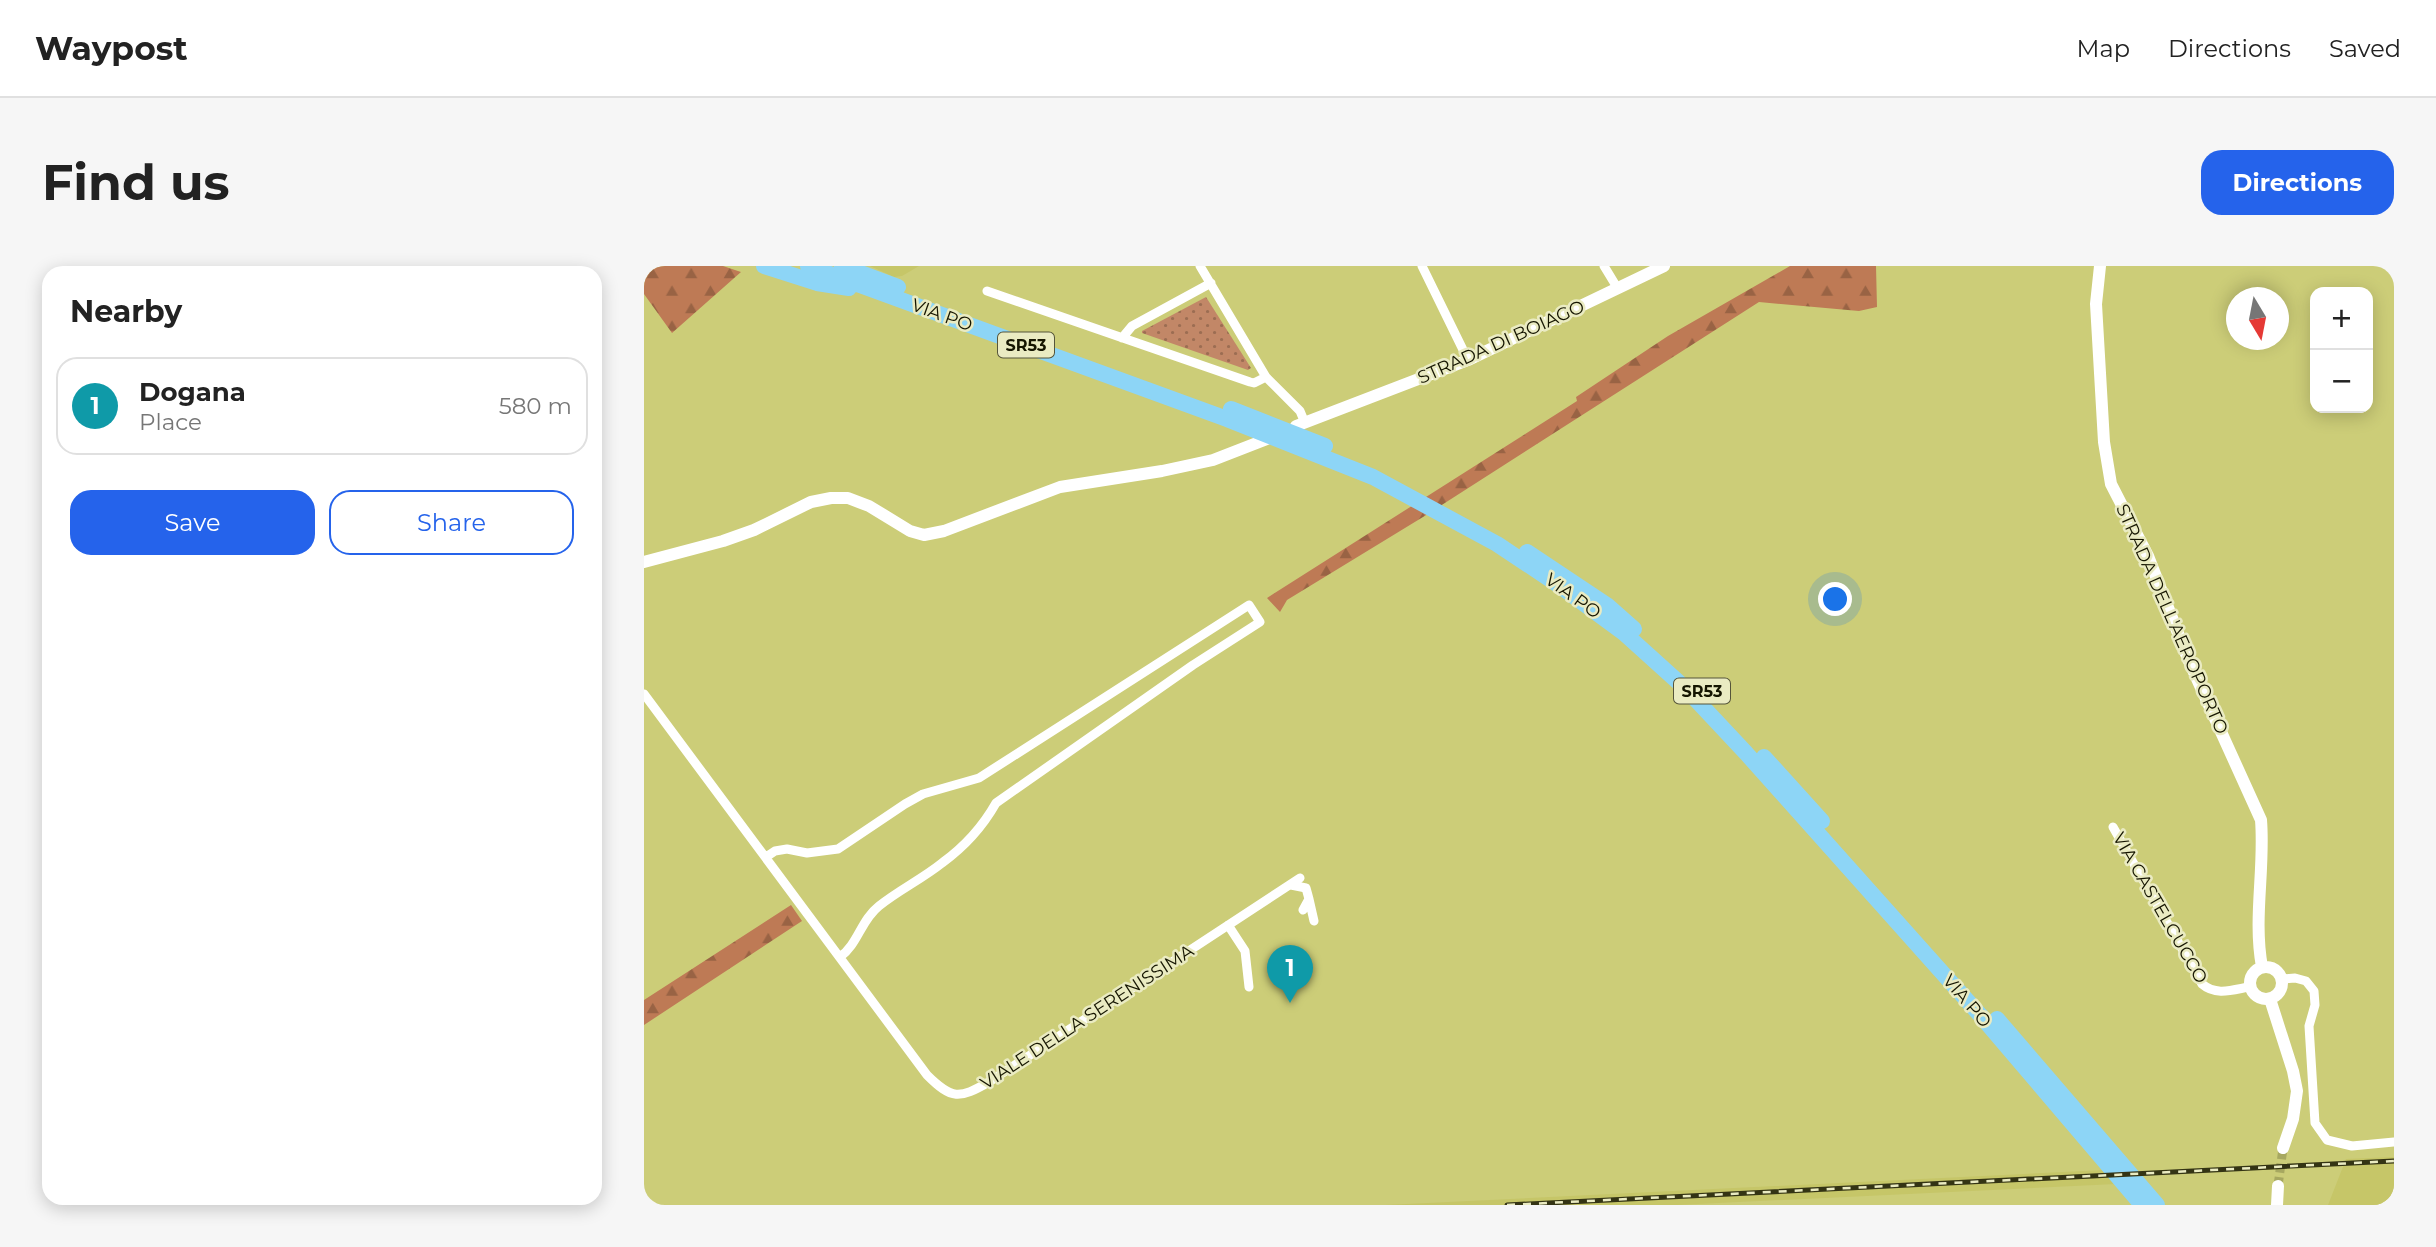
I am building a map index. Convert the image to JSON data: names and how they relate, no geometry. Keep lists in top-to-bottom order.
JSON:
{
  "streets": {
    "highway": ["VIA PO", "SR53"],
    "street": [
      "STRADA DI BOIAGO",
      "STRADA DELL'AEROPORTO",
      "VIA CASTELCUCCO",
      "VIALE DELLA SERENISSIMA"
    ]
  },
  "crossings": [
    ["STRADA DELL'AEROPORTO", "VIA CASTELCUCCO"]
  ],
  "north": "bottom",
  "page": {
    "header": "Waypost",
    "nav": ["Map", "Directions", "Saved"],
    "buttons": [
      "Directions",
      ["Save", "Share"]
    ],
    "title": "Find us",
    "heading": "Nearby",
    "map_buttons": ["+", "−"],
    "list": [
      {
        "mark": "1",
        "name": "Dogana",
        "note": "Place",
        "value": "580 m"
      }
    ],
    "pins": "1"
  }
}
